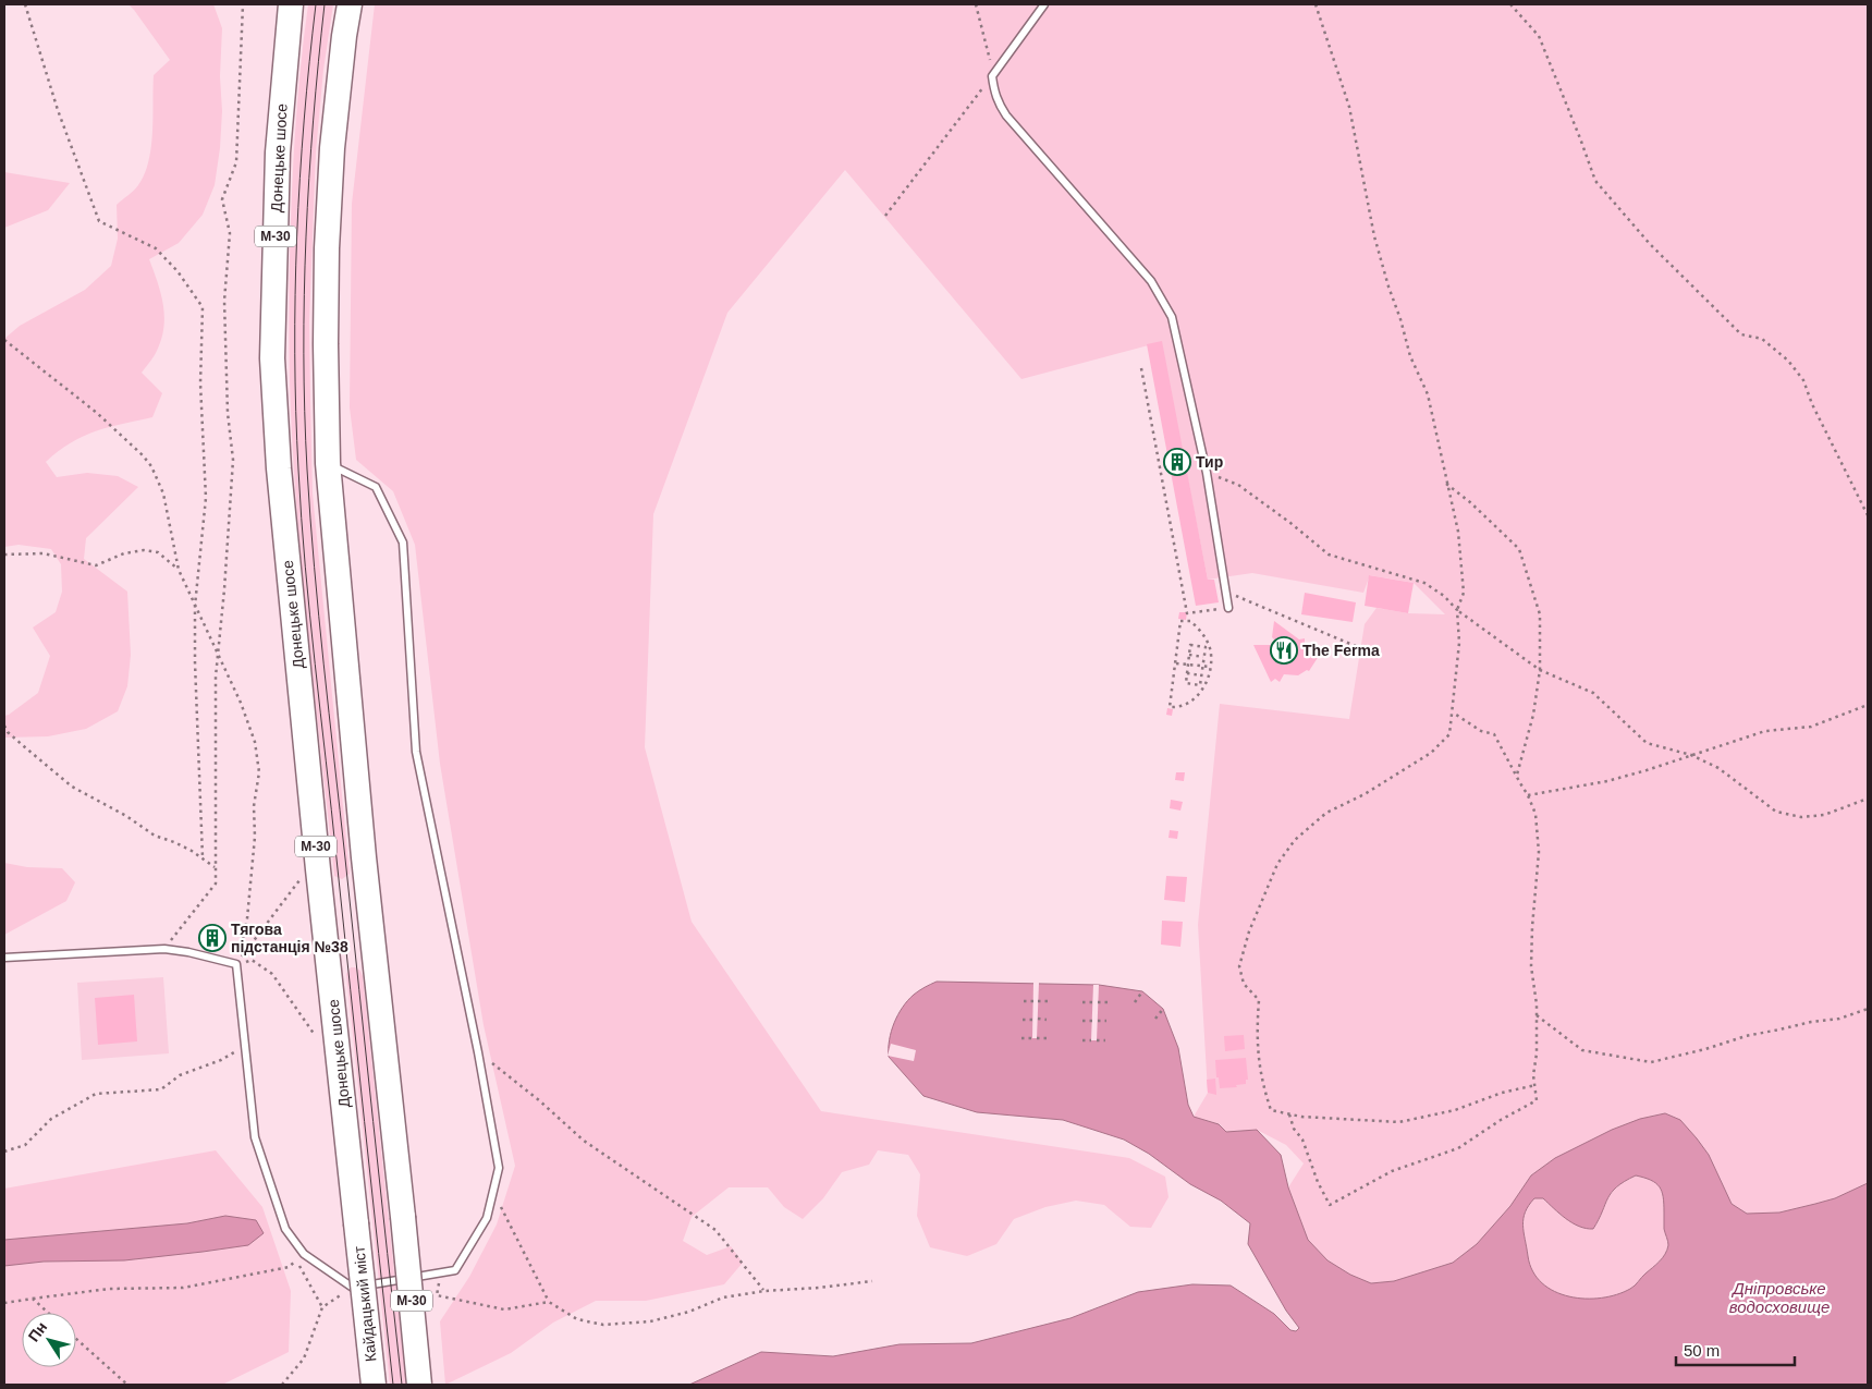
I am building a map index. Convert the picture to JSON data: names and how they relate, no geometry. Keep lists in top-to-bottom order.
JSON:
{
  "streets": {
    "highway": ["Донецьке шосе", "М-30", "Кайдацький міст"]
  },
  "crossings": [
    ["Донецьке шосе", "Кайдацький міст"]
  ],
  "water": ["Дніпровське водосховище"],
  "places": {
    "building": ["Тир", "Тягова пiдстанцiя №38"],
    "restaurant": ["The Ferma"]
  },
  "scale_bar": "50 m",
  "north": "top left"
}
